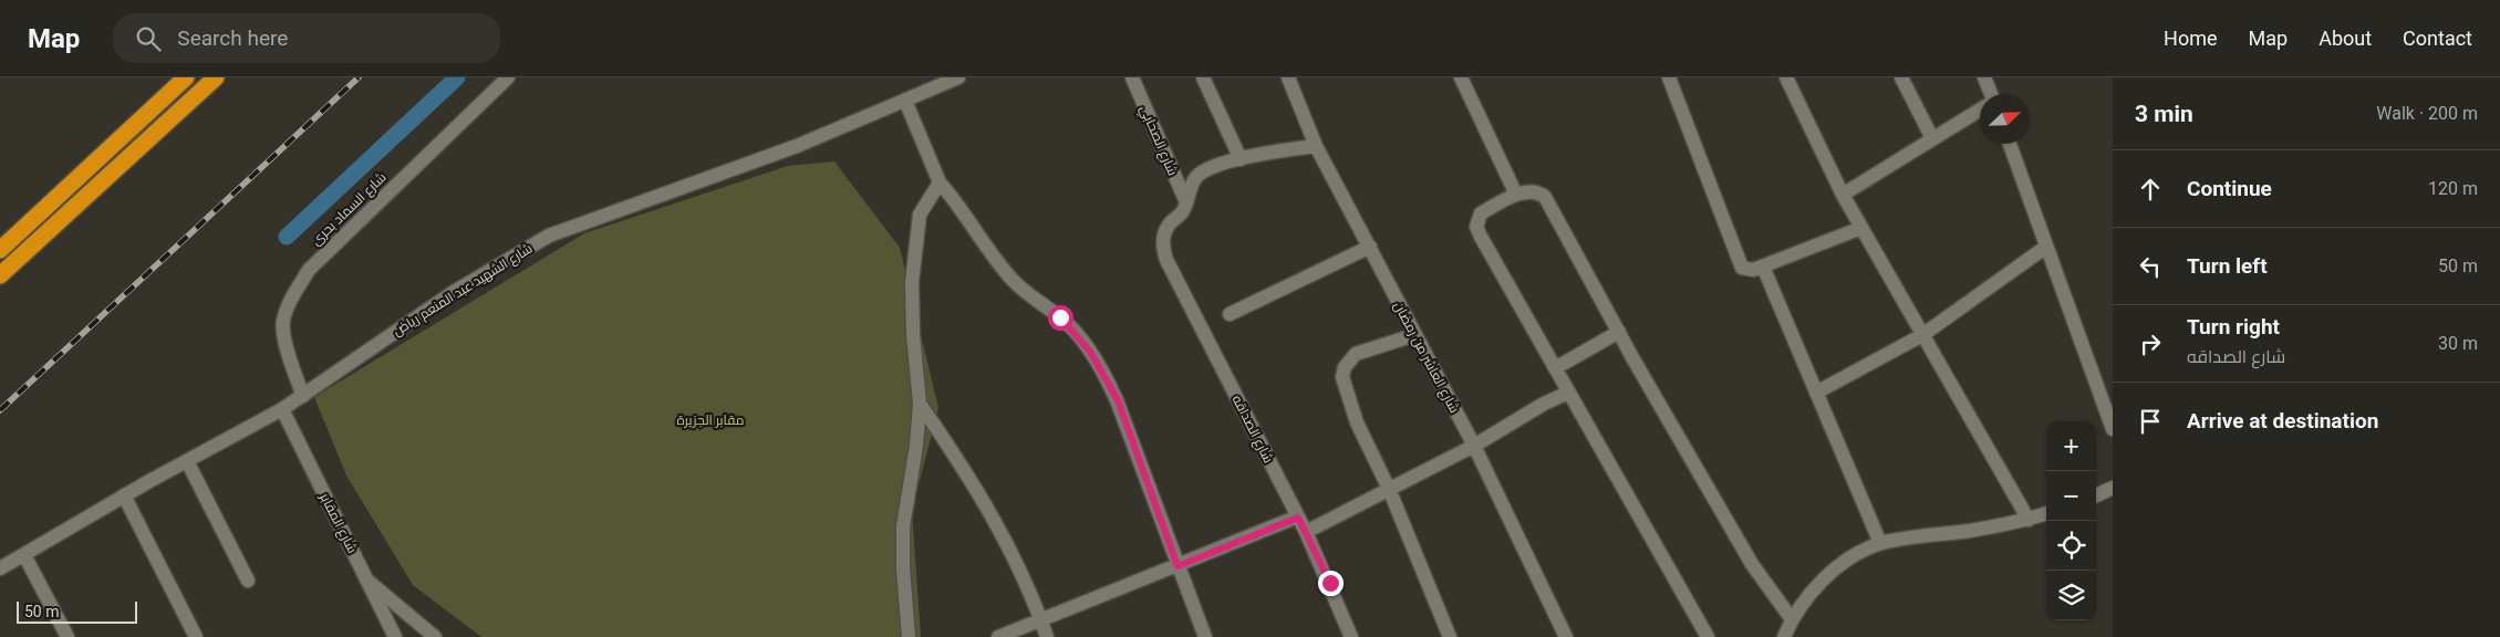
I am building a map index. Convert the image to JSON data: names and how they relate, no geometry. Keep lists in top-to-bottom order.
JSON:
{
  "streets": {
    "street": [
      "شارع الصحابي",
      "شارع السماد بحرى",
      "شارع الشهيد عبد المنعم رياض",
      "شارع العاشر من رمضان",
      "شارع الصداقه",
      "شارع المقابر"
    ]
  },
  "crossings": [
    ["شارع الصحابي", "شارع الصداقه"],
    ["شارع السماد بحرى", "شارع الشهيد عبد المنعم رياض"],
    ["شارع الشهيد عبد المنعم رياض", "شارع المقابر"]
  ],
  "parks": ["مقابر الجزيرة"],
  "scale_bar": "50 m",
  "north": "top right",
  "page": {
    "header": "Map",
    "search": "Search here",
    "nav": [
      "Home",
      "Map",
      "About",
      "Contact"
    ],
    "heading": ["3 min", "Walk · 200 m"],
    "list": [
      ["Continue", "120 m"],
      ["Turn left", "50 m"],
      ["Turn right", "شارع الصداقه", "30 m"],
      "Arrive at destination"
    ],
    "map_buttons": ["+", "−"],
    "scale": "50 m"
  }
}
